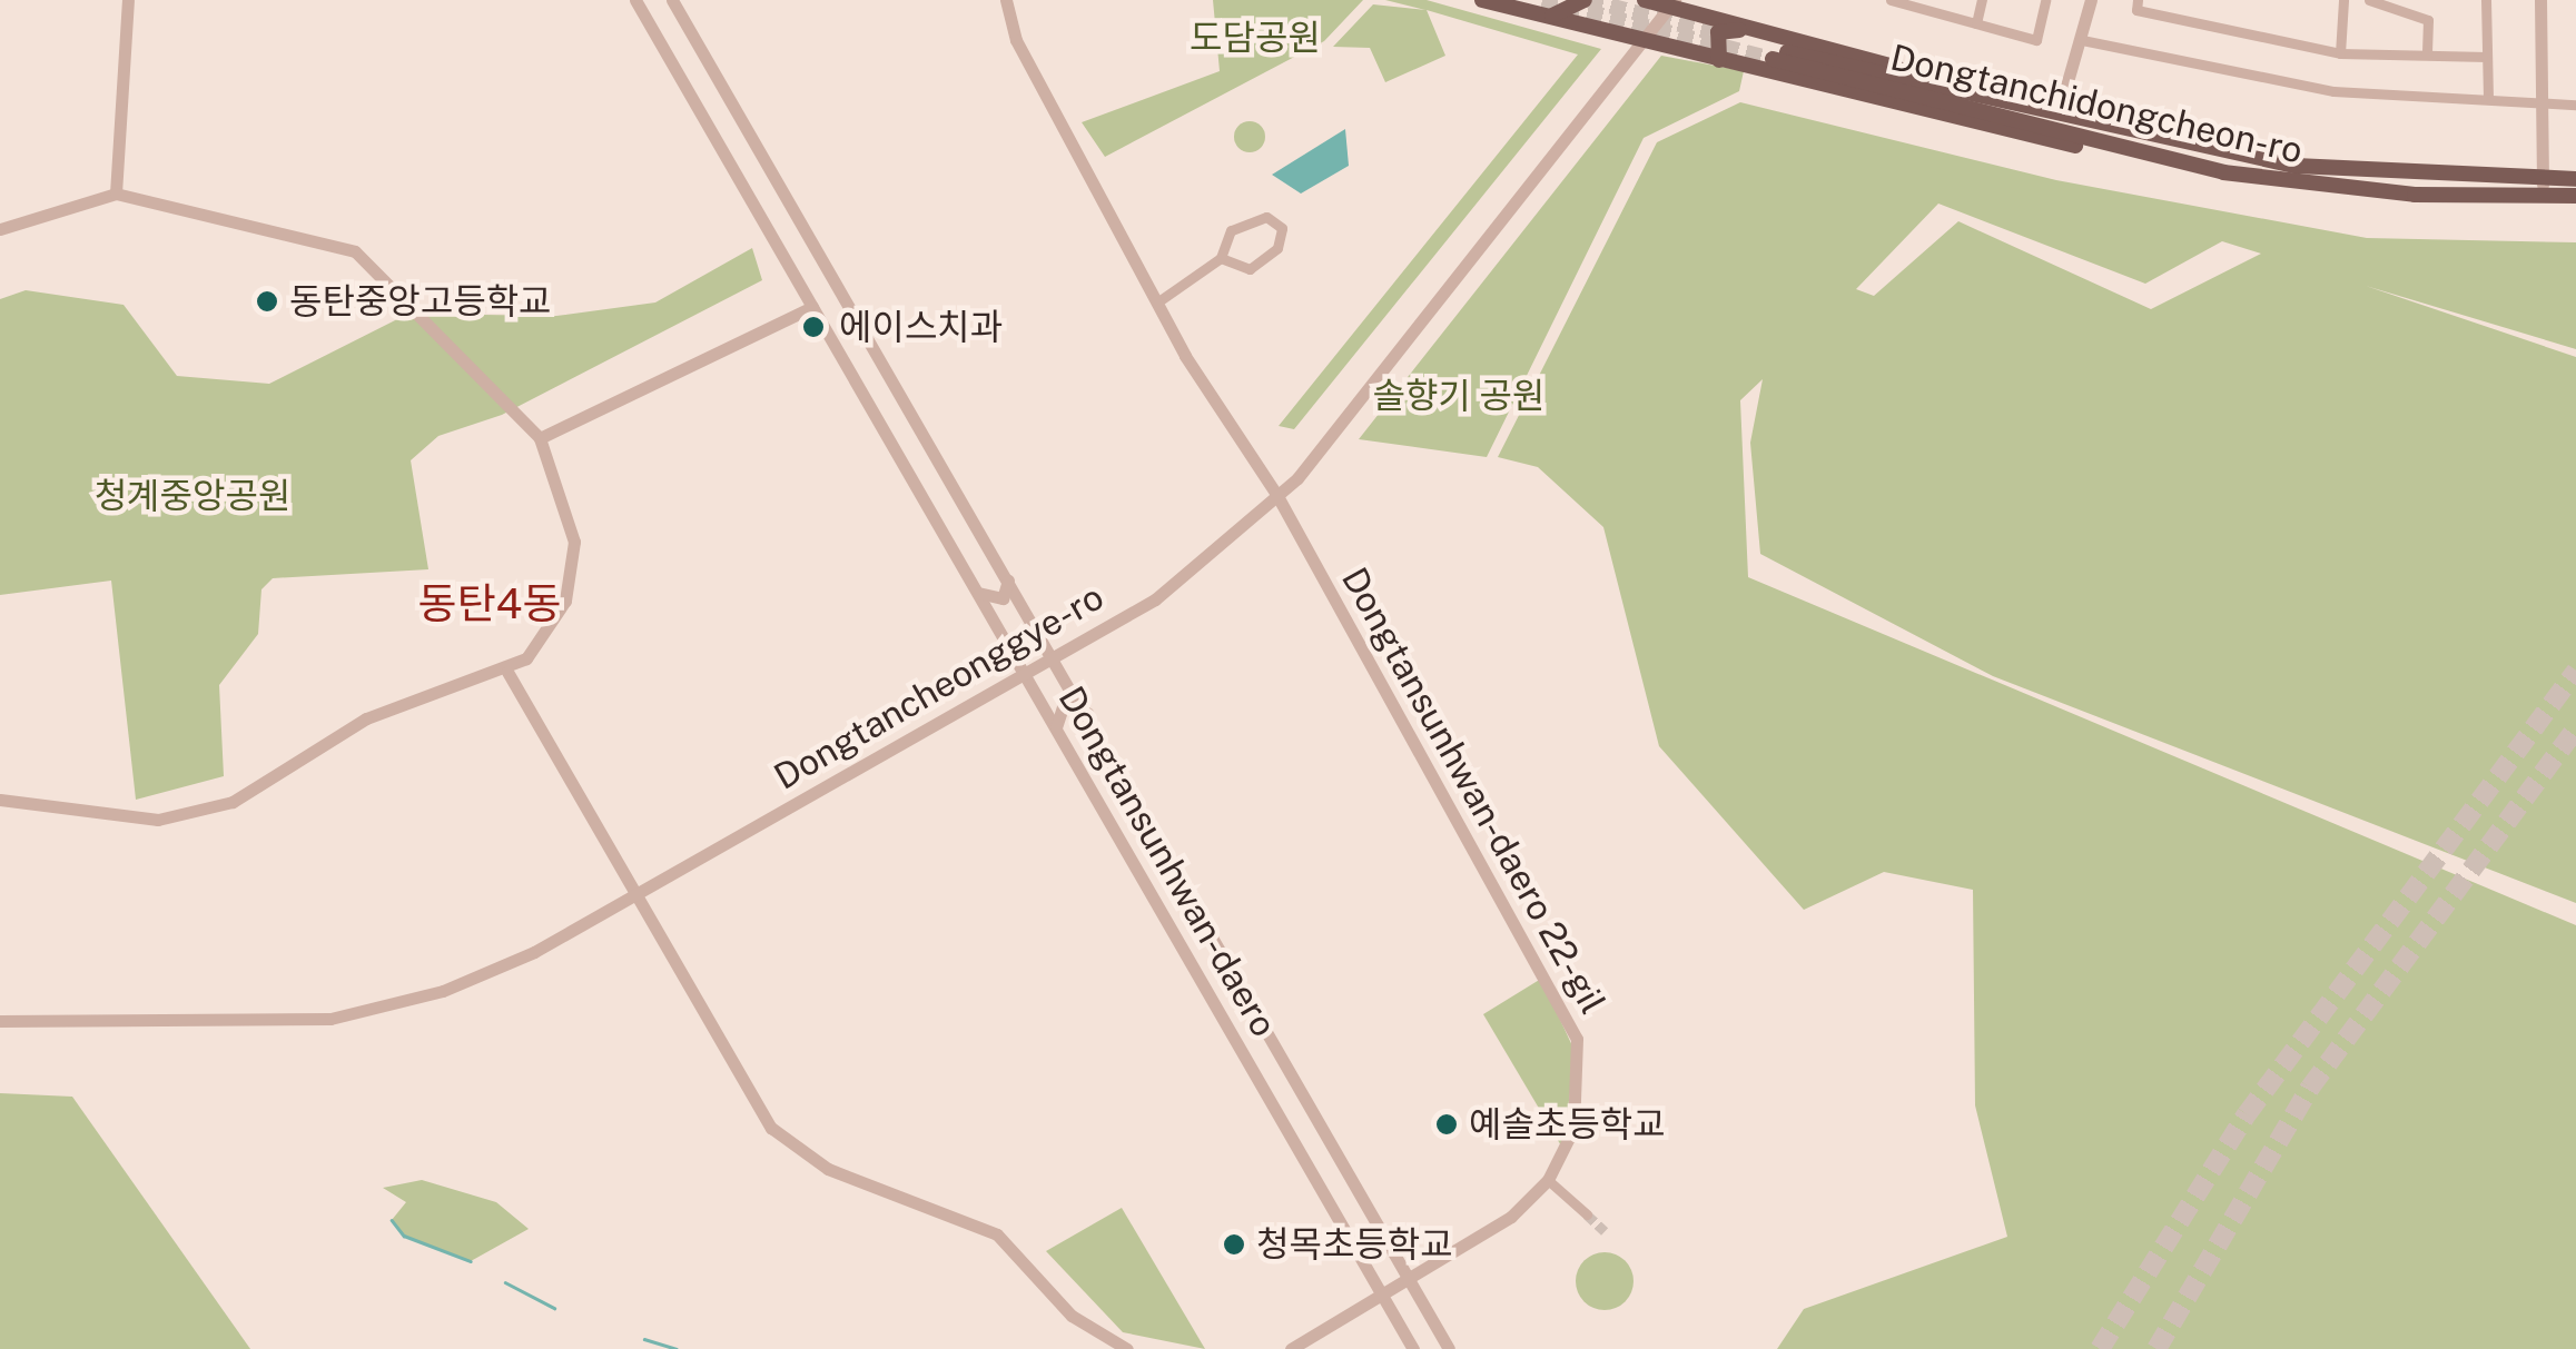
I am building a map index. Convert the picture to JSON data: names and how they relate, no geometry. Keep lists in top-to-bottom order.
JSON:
{
  "streets": {
    "main road": ["Dongtanchidongcheon-ro"],
    "street": ["Dongtancheonggye-ro", "Dongtansunhwan-daero 22-gil", "Dongtansunhwan-daero"]
  },
  "crossings": [
    ["Dongtancheonggye-ro", "Dongtansunhwan-daero 22-gil"],
    ["Dongtancheonggye-ro", "Dongtansunhwan-daero"],
    ["Dongtansunhwan-daero 22-gil", "Dongtansunhwan-daero"]
  ],
  "districts": ["동탄4동"],
  "parks": ["도담공원", "솔향기 공원", "청계중앙공원"],
  "places": [
    "동탄중앙고등학교",
    "에이스치과",
    "예솔초등학교",
    "청목초등학교"
  ]
}
